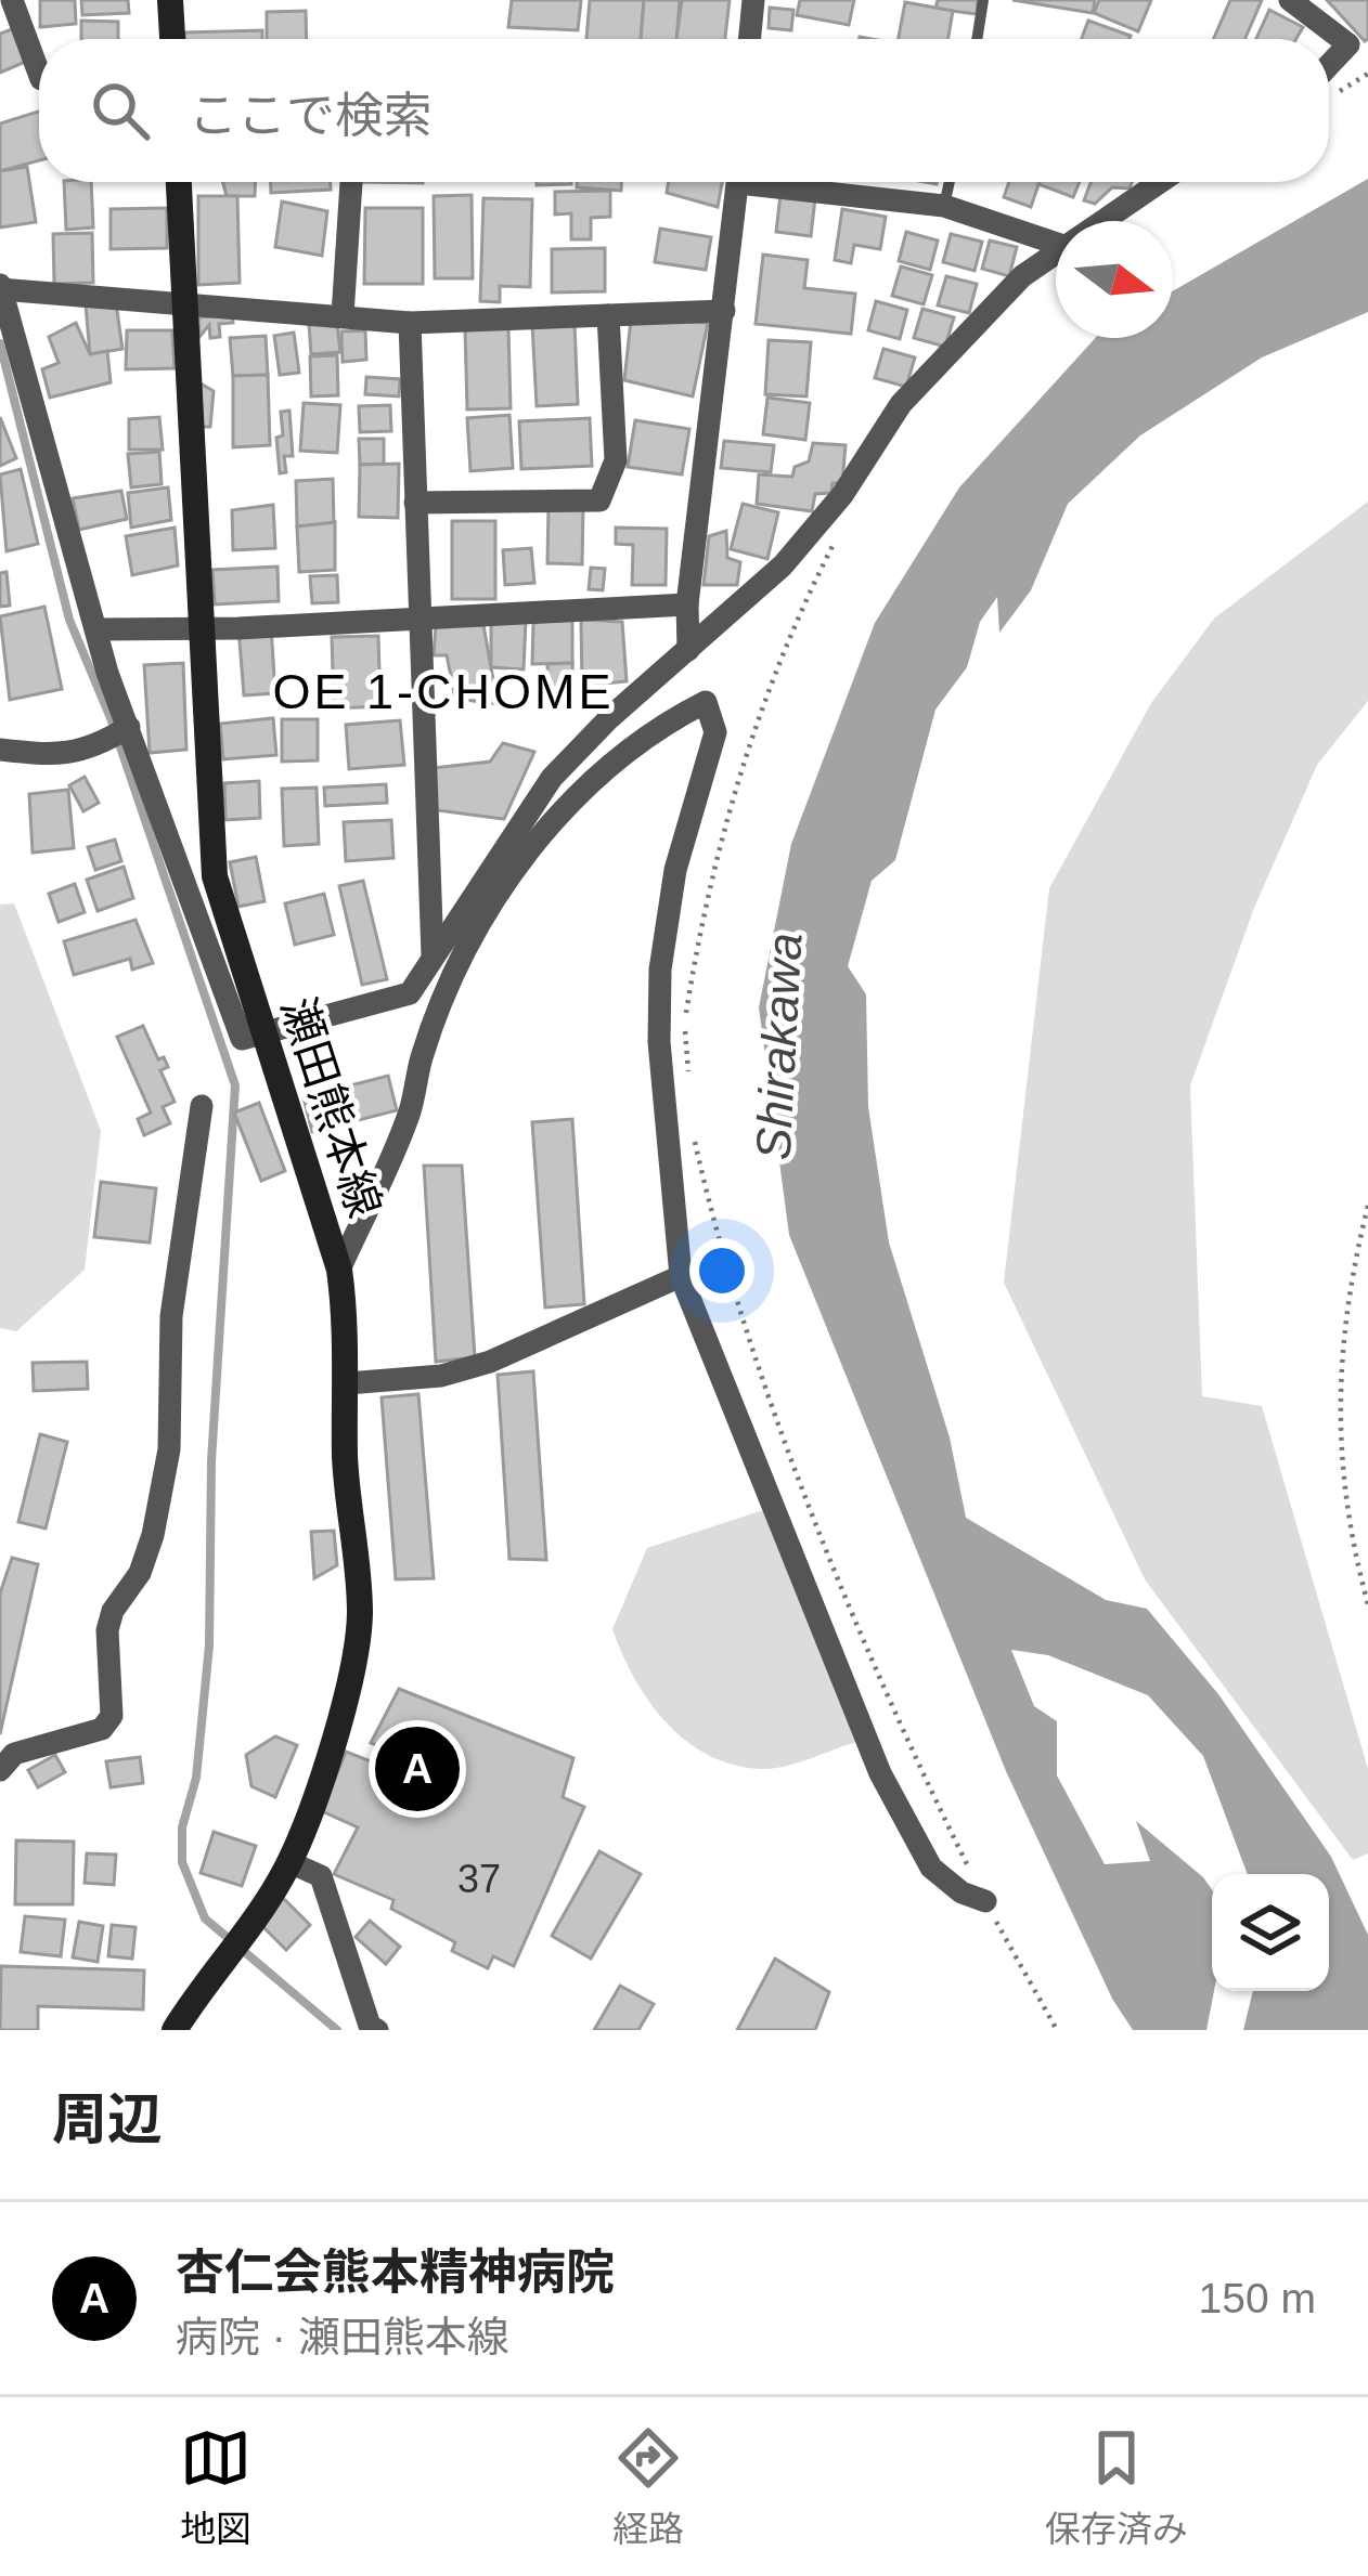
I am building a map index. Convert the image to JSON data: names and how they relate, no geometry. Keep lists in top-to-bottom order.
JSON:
{
  "streets": {
    "main road": ["瀬田熊本線"]
  },
  "districts": ["OE 1-CHOME"],
  "water": ["Shirakawa"],
  "house_numbers": ["37"],
  "north": "right",
  "page": {
    "search": "ここで検索",
    "pins": "A",
    "heading": "周辺",
    "list": [
      {
        "mark": "A",
        "name": "杏仁会熊本精神病院",
        "note": "病院 · 瀬田熊本線",
        "value": "150 m"
      }
    ],
    "nav": ["地図", "経路", "保存済み"]
  }
}
